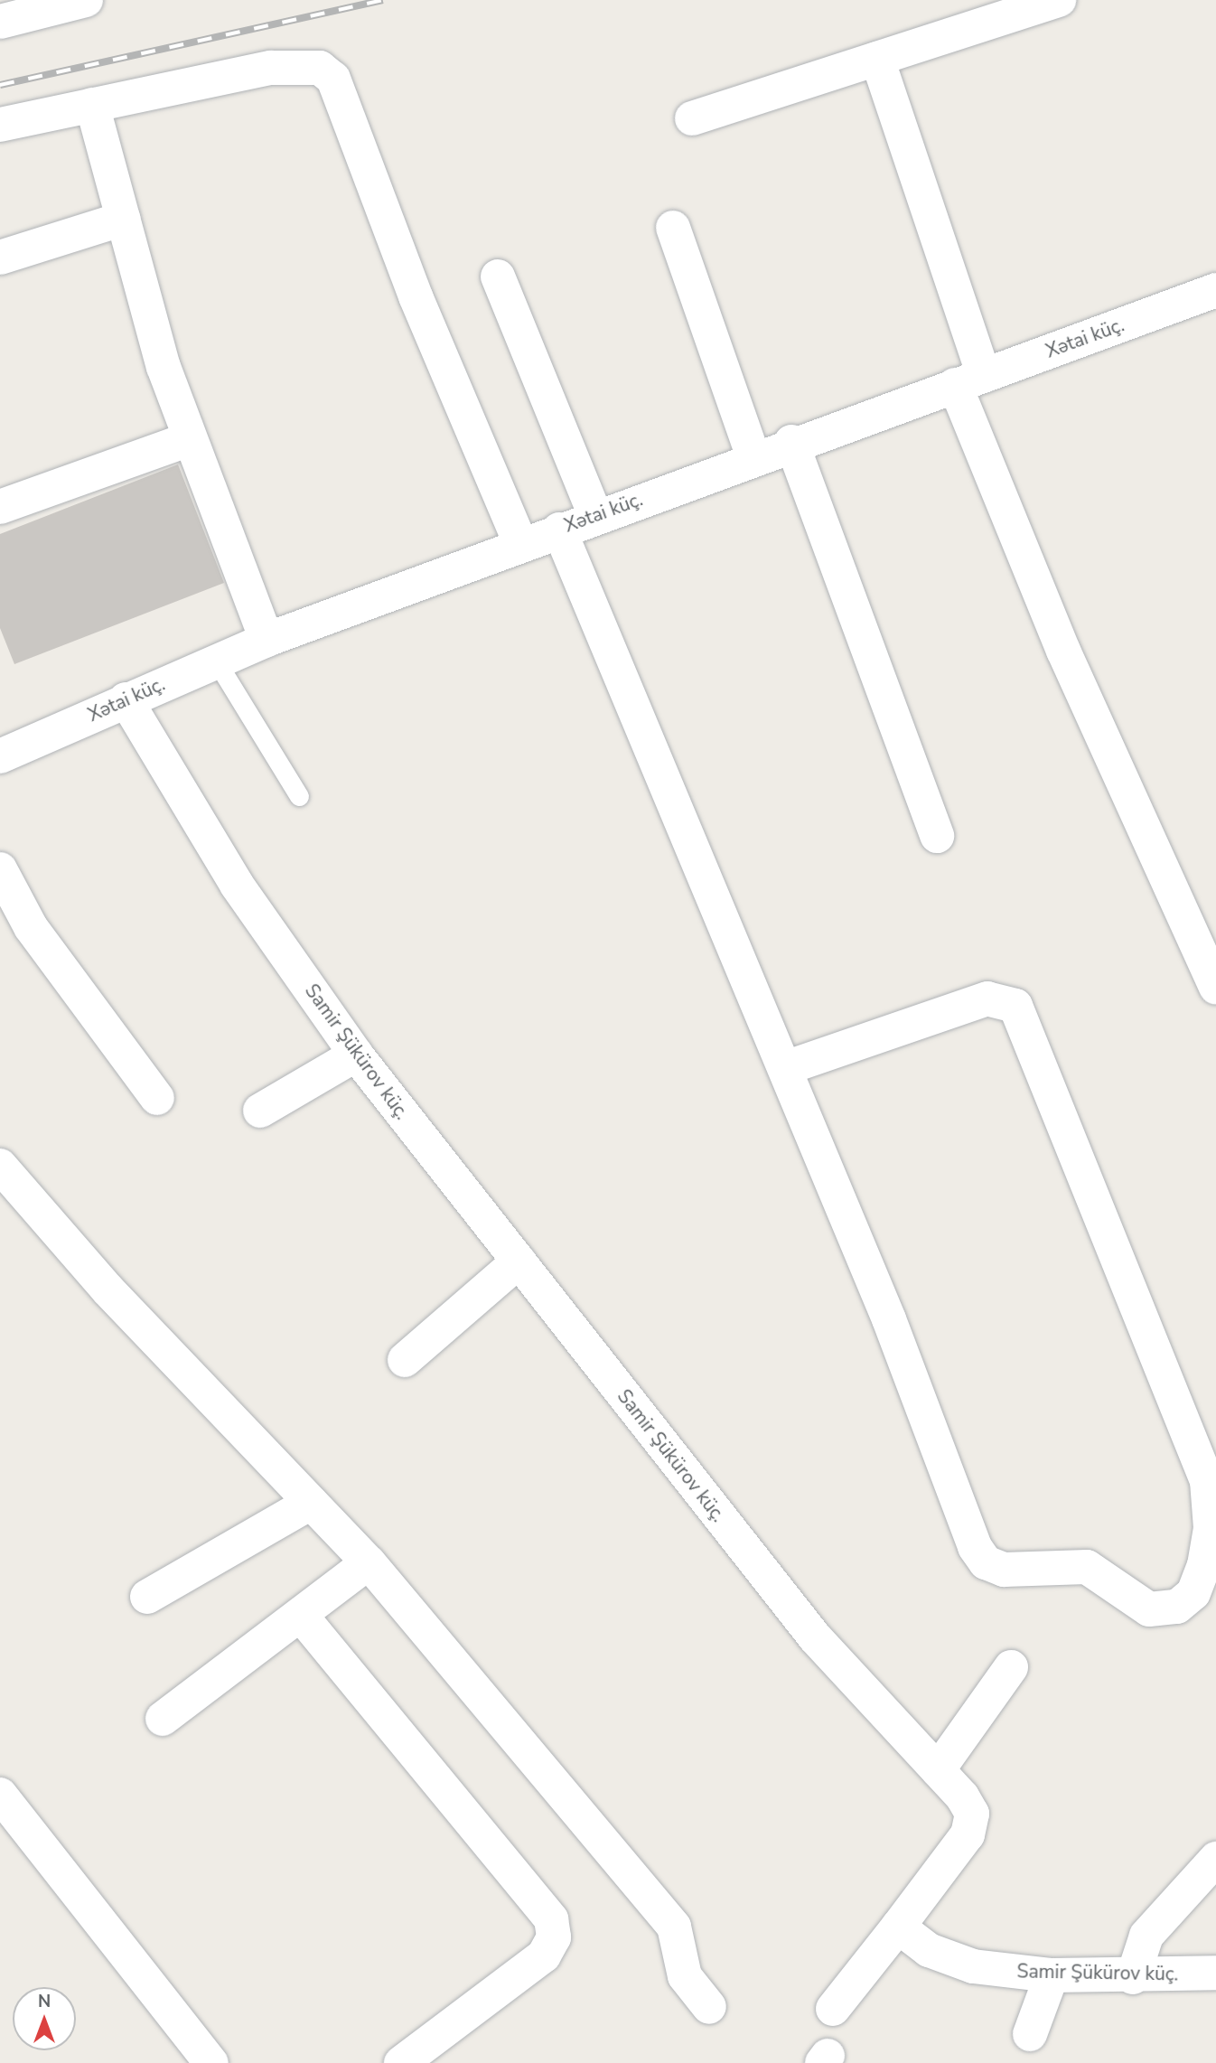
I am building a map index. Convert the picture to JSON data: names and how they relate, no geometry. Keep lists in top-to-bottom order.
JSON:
{
  "streets": {
    "street": ["Xətai küç.", "Samir Şükürov küç."]
  },
  "crossings": [
    ["Xətai küç.", "Samir Şükürov küç."]
  ],
  "north": "top"
}
